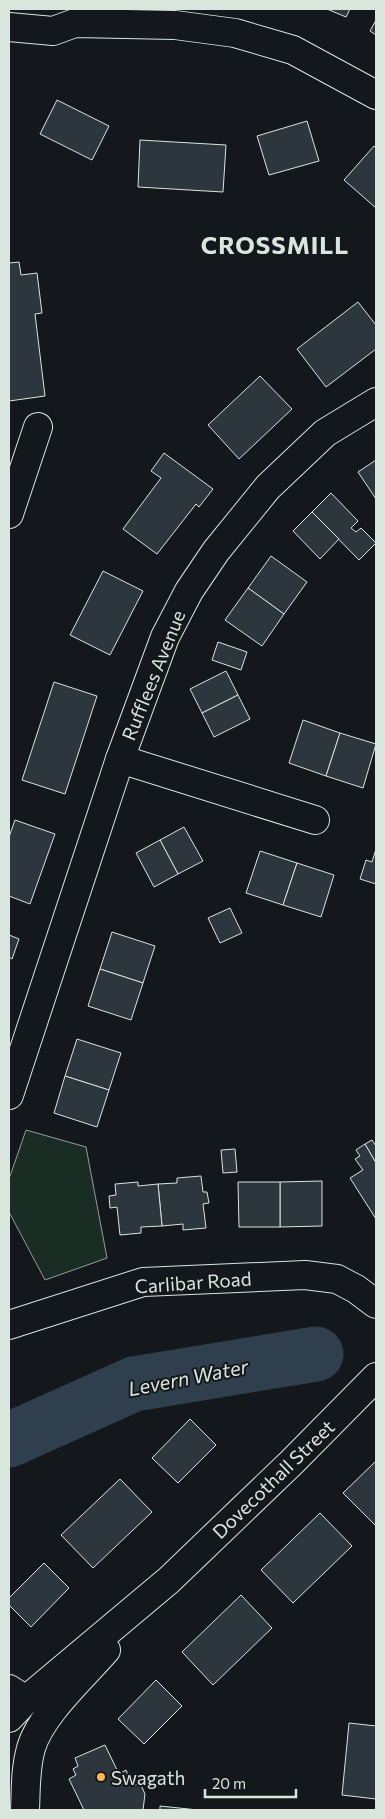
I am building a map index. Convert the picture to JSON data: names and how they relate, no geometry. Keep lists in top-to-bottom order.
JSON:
{
  "streets": {
    "street": ["Rufflees Avenue", "Carlibar Road", "Dovecothall Street"]
  },
  "districts": ["CROSSMILL"],
  "water": ["Levern Water"],
  "places": ["Swagath"],
  "scale_bar": "20 m"
}
